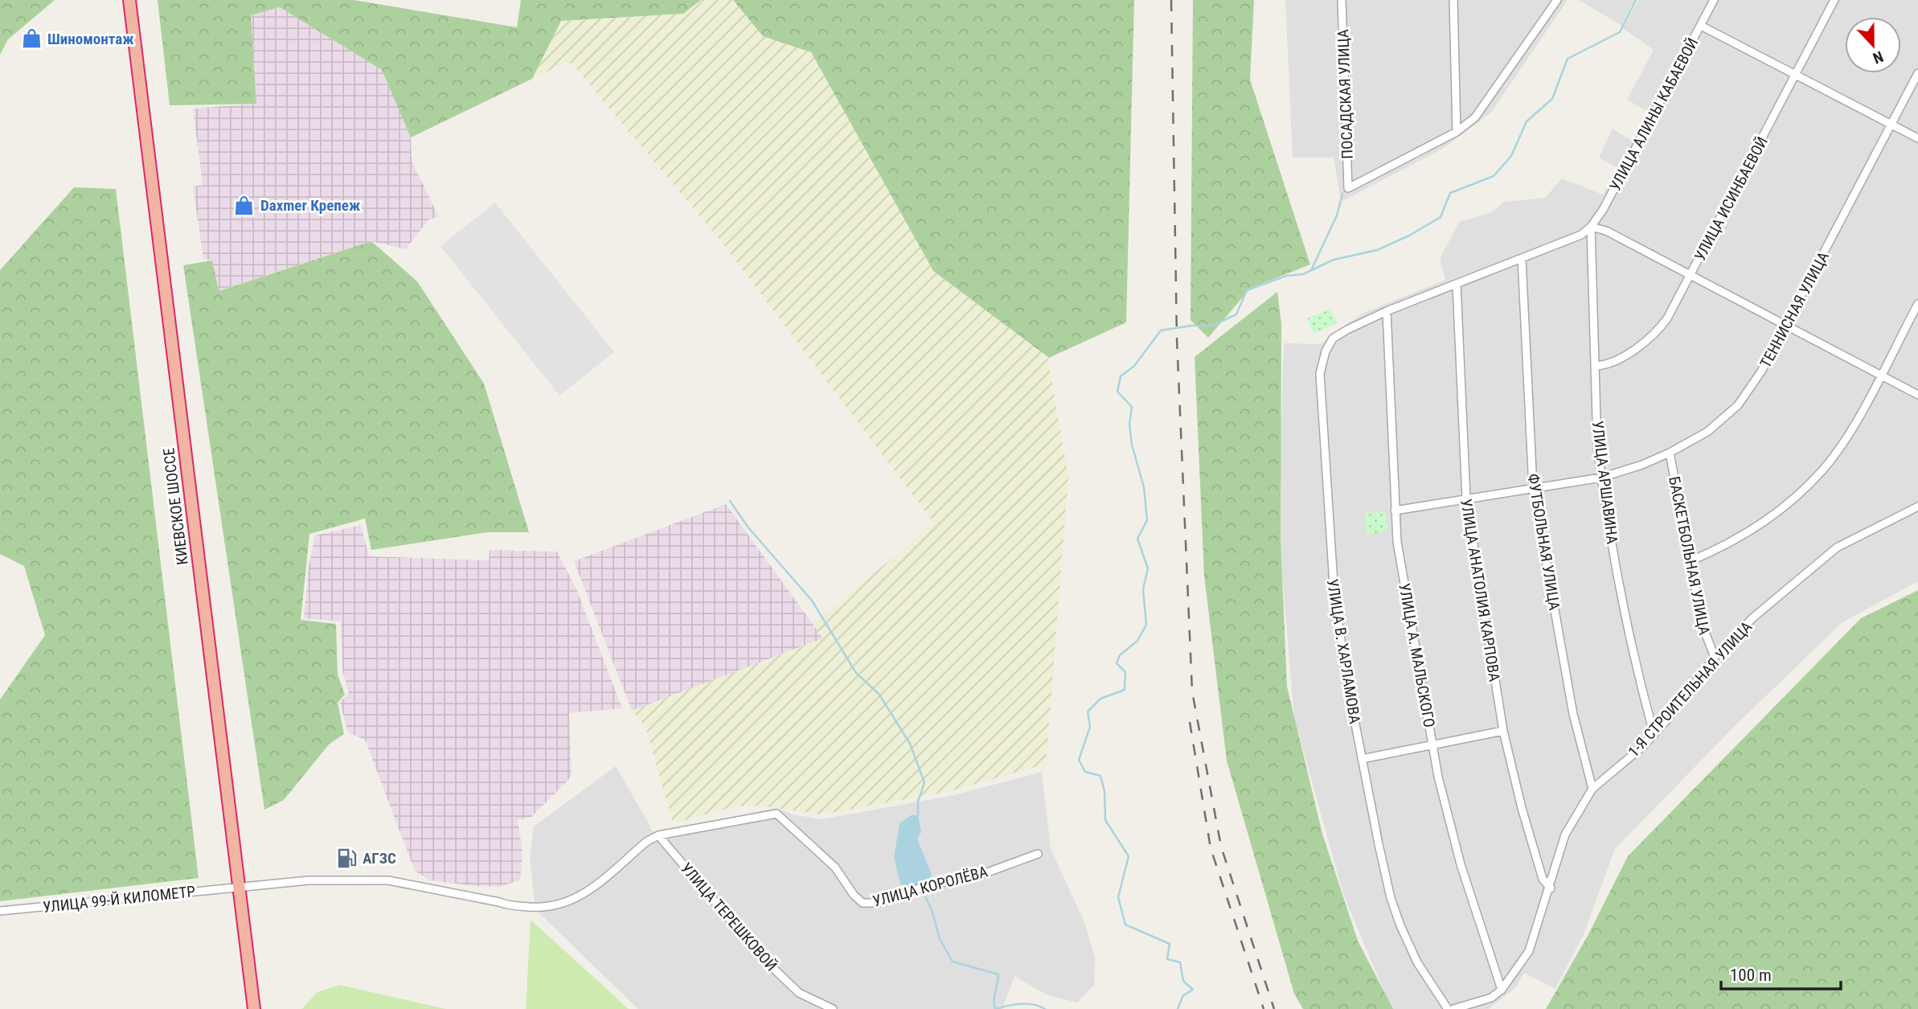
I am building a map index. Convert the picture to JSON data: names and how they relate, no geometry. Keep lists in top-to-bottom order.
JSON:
{
  "streets": {
    "highway": ["КИЕВСКОЕ ШОССЕ"],
    "street": [
      "ПОСАДСКАЯ УЛИЦА",
      "УЛИЦА АЛИНЫ КАБАЕВОЙ",
      "УЛИЦА ИСИНБАЕВОЙ",
      "ТЕННИСНАЯ УЛИЦА",
      "УЛИЦА АРШАВИНА",
      "ФУТБОЛЬНАЯ УЛИЦА",
      "БАСКЕТБОЛЬНАЯ УЛИЦА",
      "УЛИЦА АНАТОЛИЯ КАРПОВА",
      "УЛИЦА В. ХАРЛАМОВА",
      "УЛИЦА А. МАЛЬСКОГО",
      "1-Я СТРОИТЕЛЬНАЯ УЛИЦА",
      "УЛИЦА КОРОЛЁВА",
      "УЛИЦА 99-Й КИЛОМЕТР",
      "УЛИЦА ТЕРЕШКОВОЙ"
    ]
  },
  "crossings": [
    ["УЛИЦА АЛИНЫ КАБАЕВОЙ", "УЛИЦА АРШАВИНА"],
    ["УЛИЦА АЛИНЫ КАБАЕВОЙ", "УЛИЦА В. ХАРЛАМОВА"],
    ["УЛИЦА ИСИНБАЕВОЙ", "УЛИЦА АРШАВИНА"],
    ["ТЕННИСНАЯ УЛИЦА", "УЛИЦА АРШАВИНА"],
    ["ТЕННИСНАЯ УЛИЦА", "ФУТБОЛЬНАЯ УЛИЦА"],
    ["ТЕННИСНАЯ УЛИЦА", "БАСКЕТБОЛЬНАЯ УЛИЦА"],
    ["ТЕННИСНАЯ УЛИЦА", "УЛИЦА АНАТОЛИЯ КАРПОВА"],
    ["ТЕННИСНАЯ УЛИЦА", "УЛИЦА А. МАЛЬСКОГО"],
    ["УЛИЦА АРШАВИНА", "УЛИЦА В. ХАРЛАМОВА"],
    ["УЛИЦА АРШАВИНА", "1-Я СТРОИТЕЛЬНАЯ УЛИЦА"],
    ["КИЕВСКОЕ ШОССЕ", "УЛИЦА 99-Й КИЛОМЕТР"],
    ["ФУТБОЛЬНАЯ УЛИЦА", "УЛИЦА В. ХАРЛАМОВА"],
    ["ФУТБОЛЬНАЯ УЛИЦА", "1-Я СТРОИТЕЛЬНАЯ УЛИЦА"],
    ["БАСКЕТБОЛЬНАЯ УЛИЦА", "1-Я СТРОИТЕЛЬНАЯ УЛИЦА"],
    ["УЛИЦА АНАТОЛИЯ КАРПОВА", "УЛИЦА В. ХАРЛАМОВА"],
    ["УЛИЦА АНАТОЛИЯ КАРПОВА", "1-Я СТРОИТЕЛЬНАЯ УЛИЦА"],
    ["УЛИЦА В. ХАРЛАМОВА", "УЛИЦА А. МАЛЬСКОГО"],
    ["УЛИЦА А. МАЛЬСКОГО", "1-Я СТРОИТЕЛЬНАЯ УЛИЦА"],
    ["УЛИЦА КОРОЛЁВА", "УЛИЦА 99-Й КИЛОМЕТР"],
    ["УЛИЦА КОРОЛЁВА", "УЛИЦА ТЕРЕШКОВОЙ"],
    ["УЛИЦА 99-Й КИЛОМЕТР", "УЛИЦА ТЕРЕШКОВОЙ"]
  ],
  "places": {
    "shop": ["Шиномонтаж", "Daxmer Крепеж"],
    "fuel station": ["АГЗС"]
  },
  "scale_bar": "100 m",
  "north": "bottom"
}
